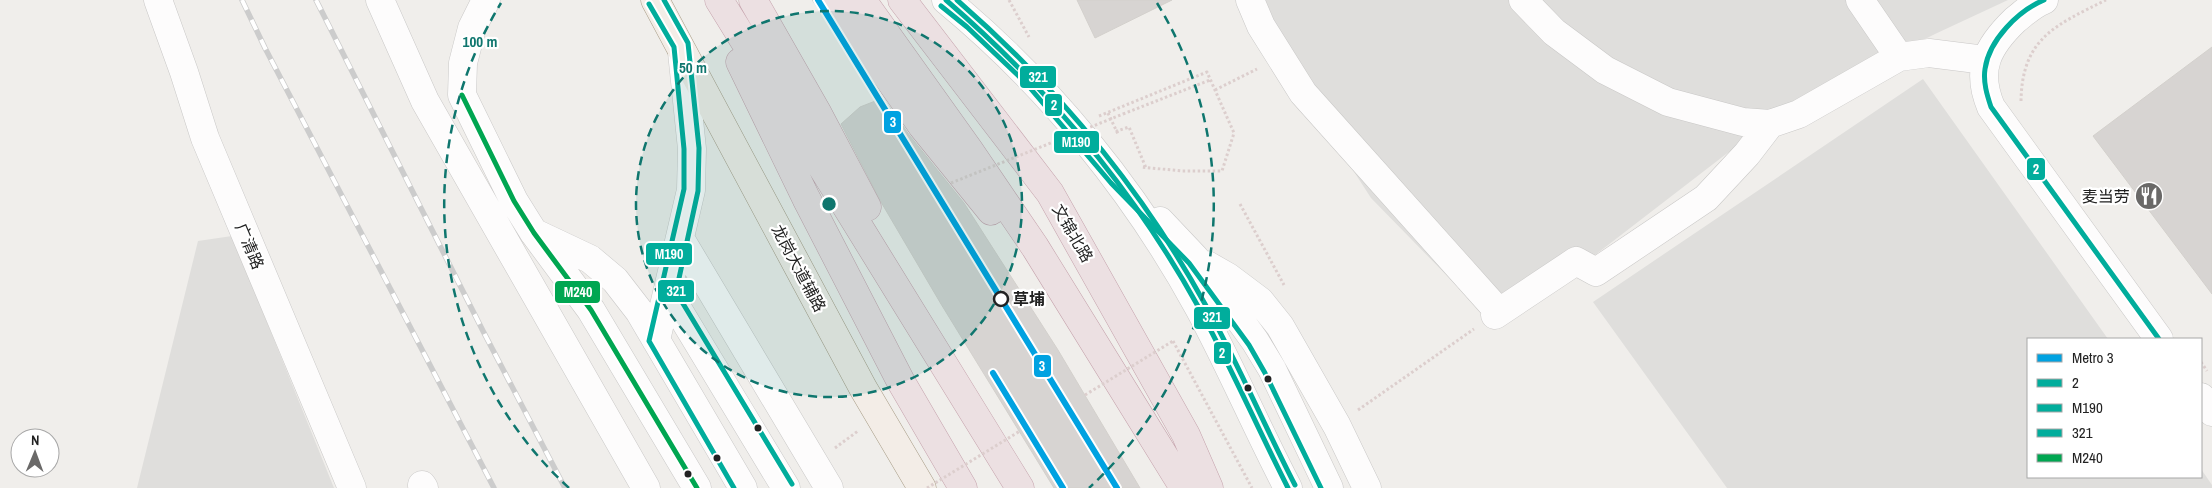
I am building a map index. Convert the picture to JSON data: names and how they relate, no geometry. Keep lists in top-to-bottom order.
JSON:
{
  "streets": {
    "highway": ["文锦北路"],
    "main road": ["龙岗大道辅路"],
    "street": ["广清路"]
  },
  "places": {
    "restaurant": ["麦当劳"],
    "other": ["草埔"]
  },
  "lines": [
    "metro line 3",
    "transit line 2",
    "transit line 321",
    "transit line M190",
    "transit line M240"
  ],
  "legend": [
    "Metro 3",
    "2",
    "M190",
    "321",
    "M240"
  ],
  "north": "top",
  "rings": ["100 m", "50 m"]
}
